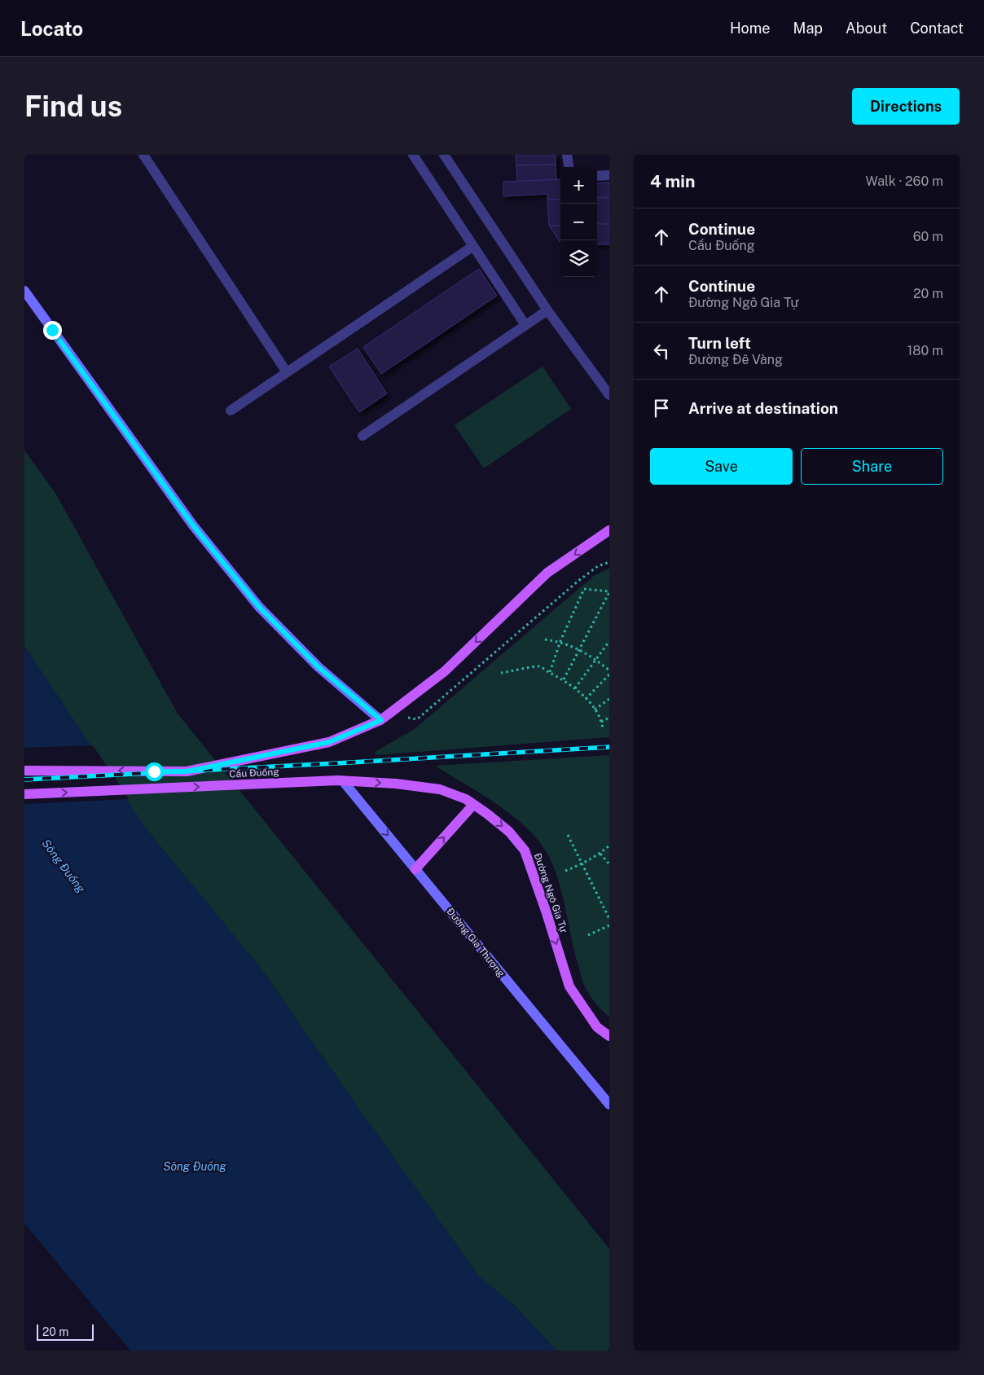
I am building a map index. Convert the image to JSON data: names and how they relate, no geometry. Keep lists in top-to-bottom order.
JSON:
{
  "streets": {
    "main road": ["Cầu Đuống", "Đường Ngô Gia Tự", "Đường Gia Thượng"]
  },
  "crossings": [
    ["Cầu Đuống", "Đường Ngô Gia Tự"],
    ["Cầu Đuống", "Đường Gia Thượng"],
    ["Đường Ngô Gia Tự", "Đường Gia Thượng"]
  ],
  "one_way": ["Đường Ngô Gia Tự"],
  "water": ["Sông Đuống"],
  "scale_bar": "20 m",
  "page": {
    "header": "Locato",
    "nav": [
      "Home",
      "Map",
      "About",
      "Contact"
    ],
    "buttons": [
      "Directions",
      ["Save", "Share"]
    ],
    "title": "Find us",
    "heading": ["4 min", "Walk · 260 m"],
    "map_buttons": ["+", "−"],
    "list": [
      ["Continue", "Cầu Đuống", "60 m"],
      ["Continue", "Đường Ngô Gia Tự", "20 m"],
      ["Turn left", "Đường Đê Vàng", "180 m"],
      "Arrive at destination"
    ],
    "scale": "20 m"
  }
}
